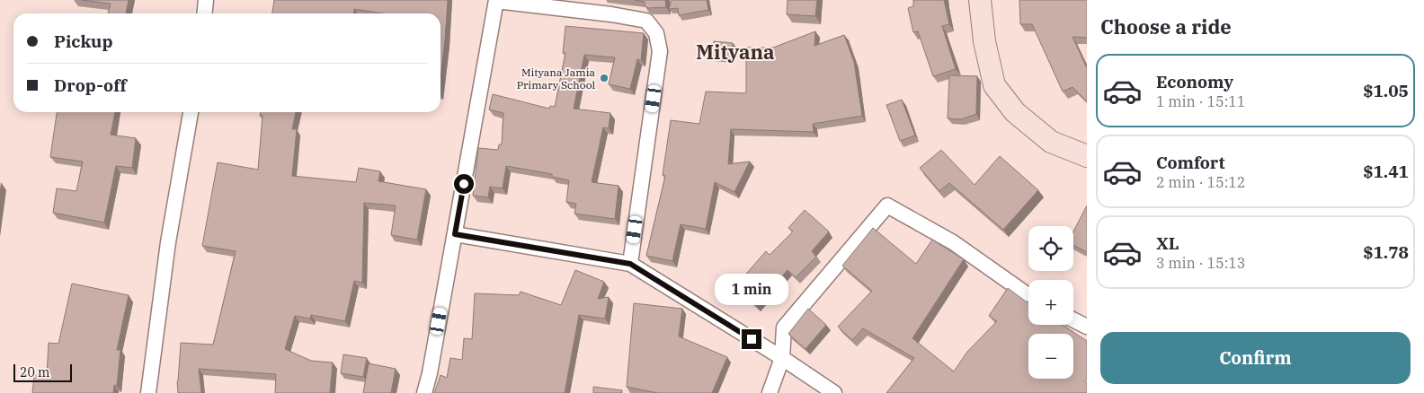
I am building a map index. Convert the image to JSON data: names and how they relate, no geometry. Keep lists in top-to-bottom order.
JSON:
{
  "districts": ["Mityana"],
  "places": ["Mityana Jamia Primary School"],
  "scale_bar": "20 m",
  "page": {
    "heading": "Choose a ride",
    "banner": ["Pickup", "Drop-off"],
    "list": [
      {
        "name": "Economy",
        "note": "1 min · 15:11",
        "value": "$1.05"
      },
      {
        "name": "Comfort",
        "note": "2 min · 15:12",
        "value": "$1.41"
      },
      {
        "name": "XL",
        "note": "3 min · 15:13",
        "value": "$1.78"
      }
    ],
    "map_buttons": ["+", "−"],
    "bubble": "1 min",
    "buttons": "Confirm",
    "scale": "20 m"
  }
}
